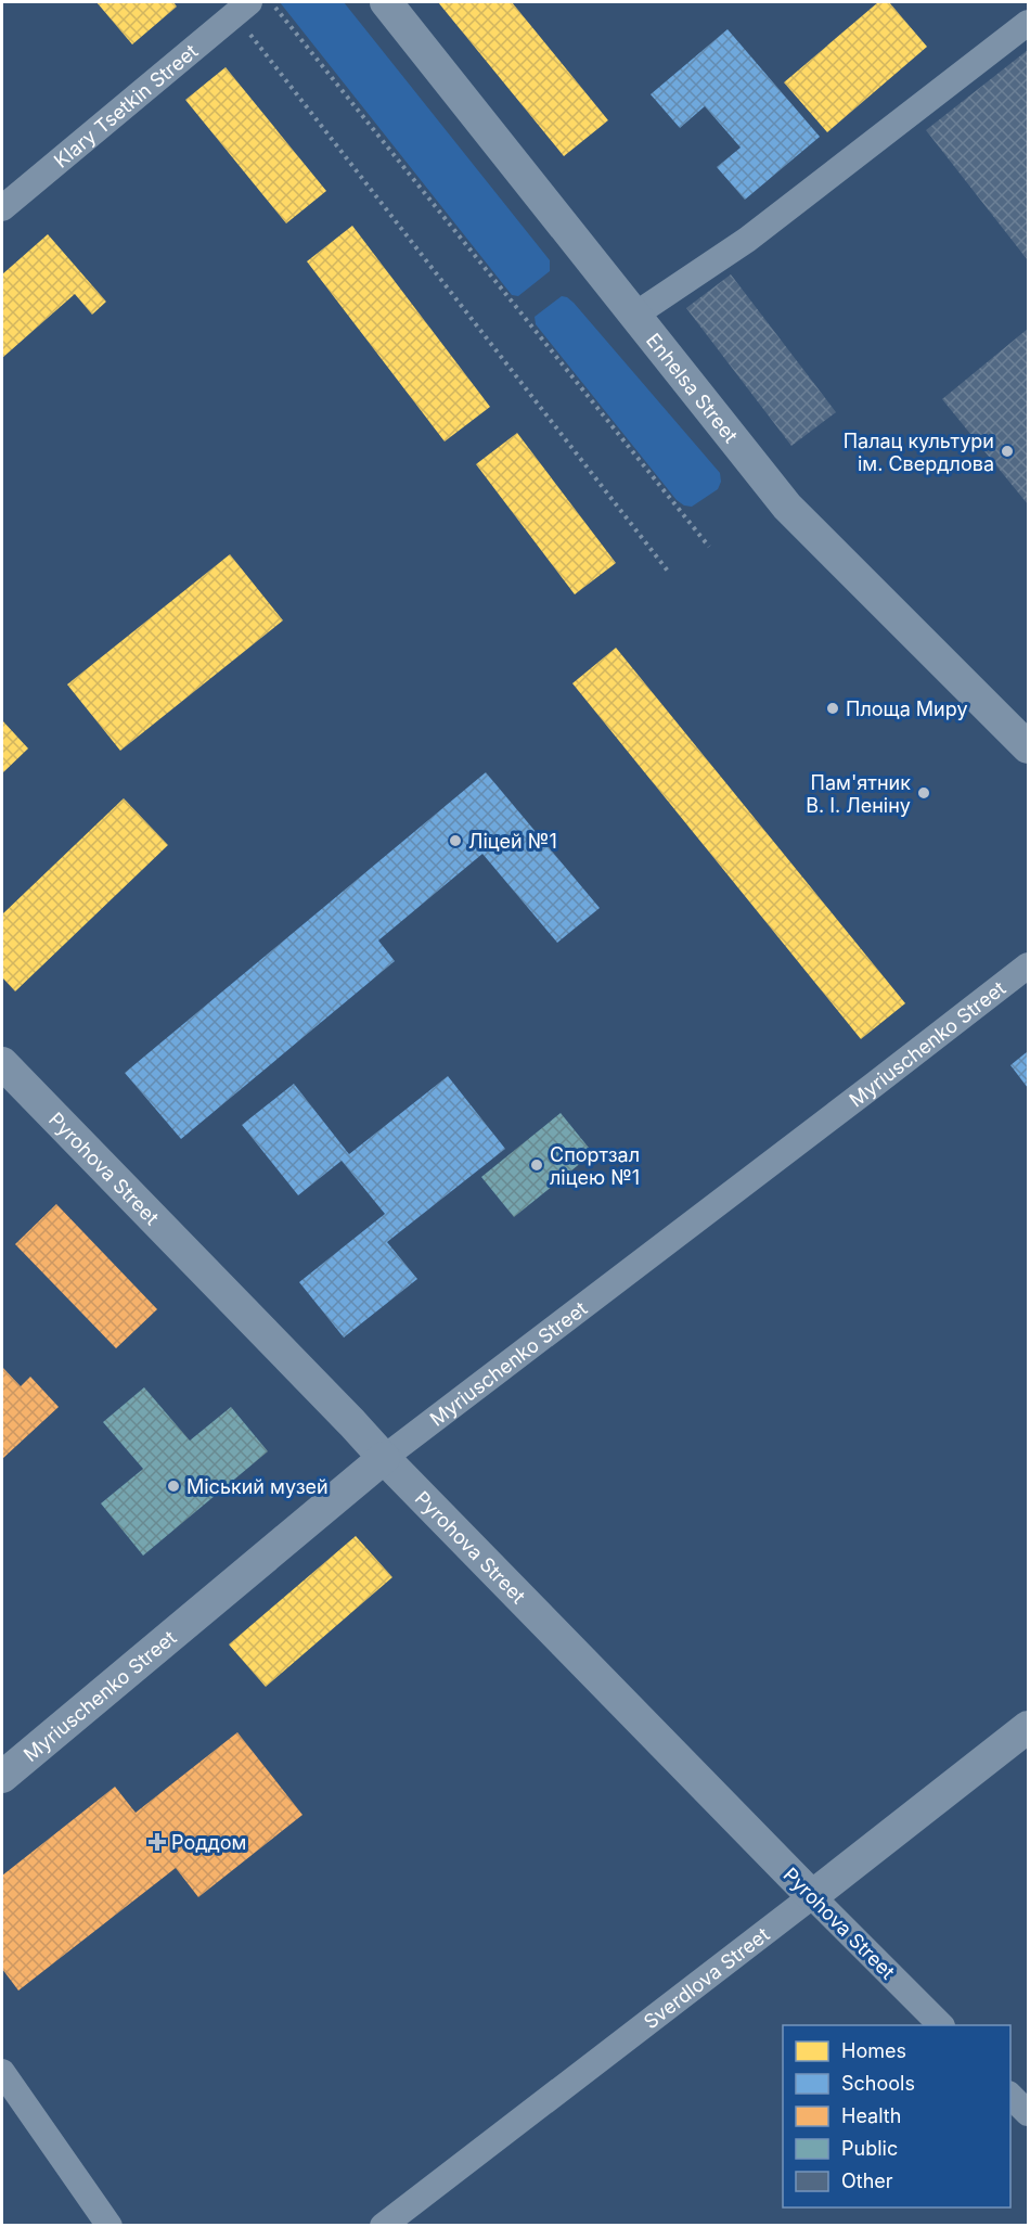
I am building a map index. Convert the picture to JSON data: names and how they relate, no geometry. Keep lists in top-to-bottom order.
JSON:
{
  "streets": {
    "street": [
      "Klary Tsetkin Street",
      "Enhelsa Street",
      "Myriuschenko Street",
      "Pyrohova Street",
      "Sverdlova Street"
    ]
  },
  "crossings": [
    ["Myriuschenko Street", "Pyrohova Street"],
    ["Pyrohova Street", "Sverdlova Street"]
  ],
  "places": {
    "other": [
      "Палац культури ім. Свердлова",
      "Площа Миру",
      "Пам'ятник В. І. Леніну",
      "Ліцей №1",
      "Спортзал ліцею №1",
      "Міський музей"
    ],
    "health": ["Роддом"]
  },
  "legend": [
    "Homes",
    "Schools",
    "Health",
    "Public",
    "Other"
  ]
}
